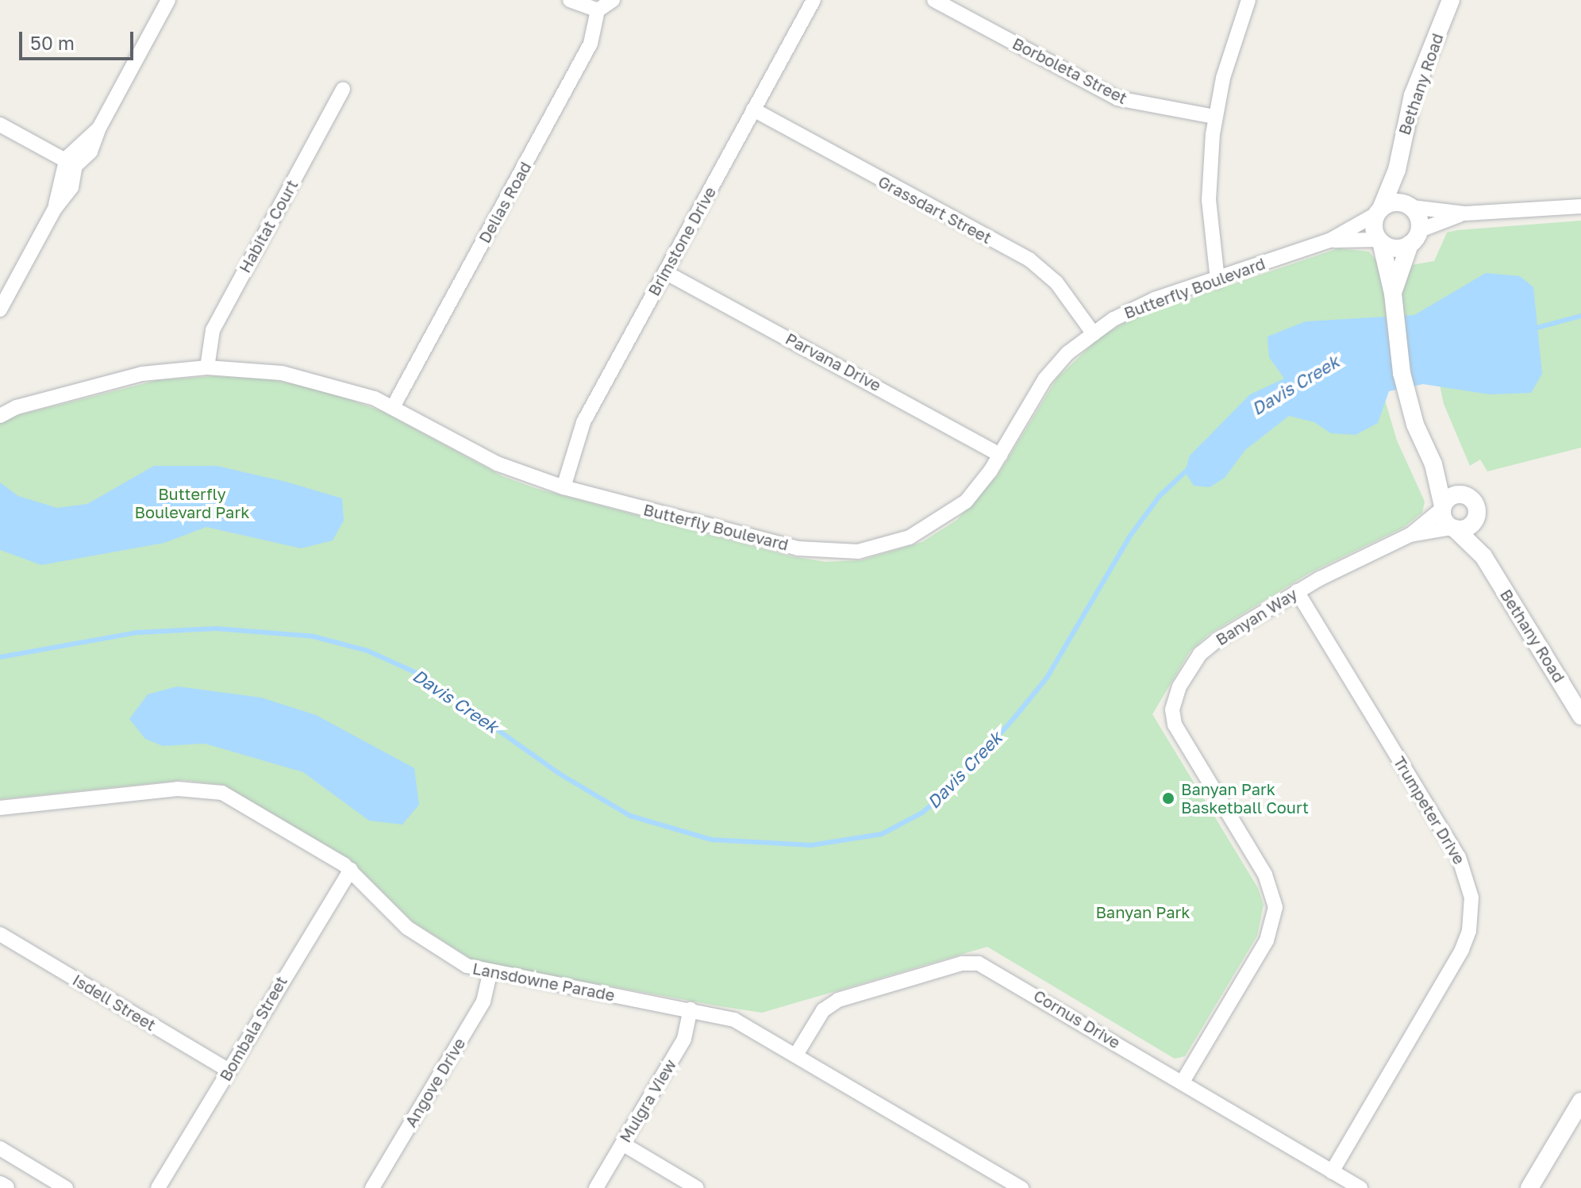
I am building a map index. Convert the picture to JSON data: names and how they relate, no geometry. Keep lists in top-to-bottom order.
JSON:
{
  "streets": {
    "street": [
      "Borboleta Street",
      "Bethany Road",
      "Delias Road",
      "Grassdart Street",
      "Habitat Court",
      "Brimstone Drive",
      "Butterfly Boulevard",
      "Parvana Drive",
      "Banyan Way",
      "Trumpeter Drive",
      "Lansdowne Parade",
      "Isdell Street",
      "Cornus Drive",
      "Bombala Street",
      "Angove Drive",
      "Mulgra View"
    ]
  },
  "crossings": [
    ["Bethany Road", "Butterfly Boulevard"],
    ["Bethany Road", "Banyan Way"],
    ["Delias Road", "Butterfly Boulevard"],
    ["Grassdart Street", "Brimstone Drive"],
    ["Grassdart Street", "Butterfly Boulevard"],
    ["Habitat Court", "Butterfly Boulevard"],
    ["Brimstone Drive", "Butterfly Boulevard"],
    ["Brimstone Drive", "Parvana Drive"],
    ["Butterfly Boulevard", "Parvana Drive"],
    ["Banyan Way", "Trumpeter Drive"],
    ["Banyan Way", "Cornus Drive"],
    ["Trumpeter Drive", "Cornus Drive"],
    ["Lansdowne Parade", "Cornus Drive"],
    ["Lansdowne Parade", "Bombala Street"],
    ["Lansdowne Parade", "Angove Drive"],
    ["Lansdowne Parade", "Mulgra View"],
    ["Isdell Street", "Bombala Street"]
  ],
  "water": ["Davis Creek"],
  "parks": ["Butterfly Boulevard Park", "Banyan Park"],
  "places": ["Banyan Park Basketball Court"],
  "scale_bar": "50 m"
}
